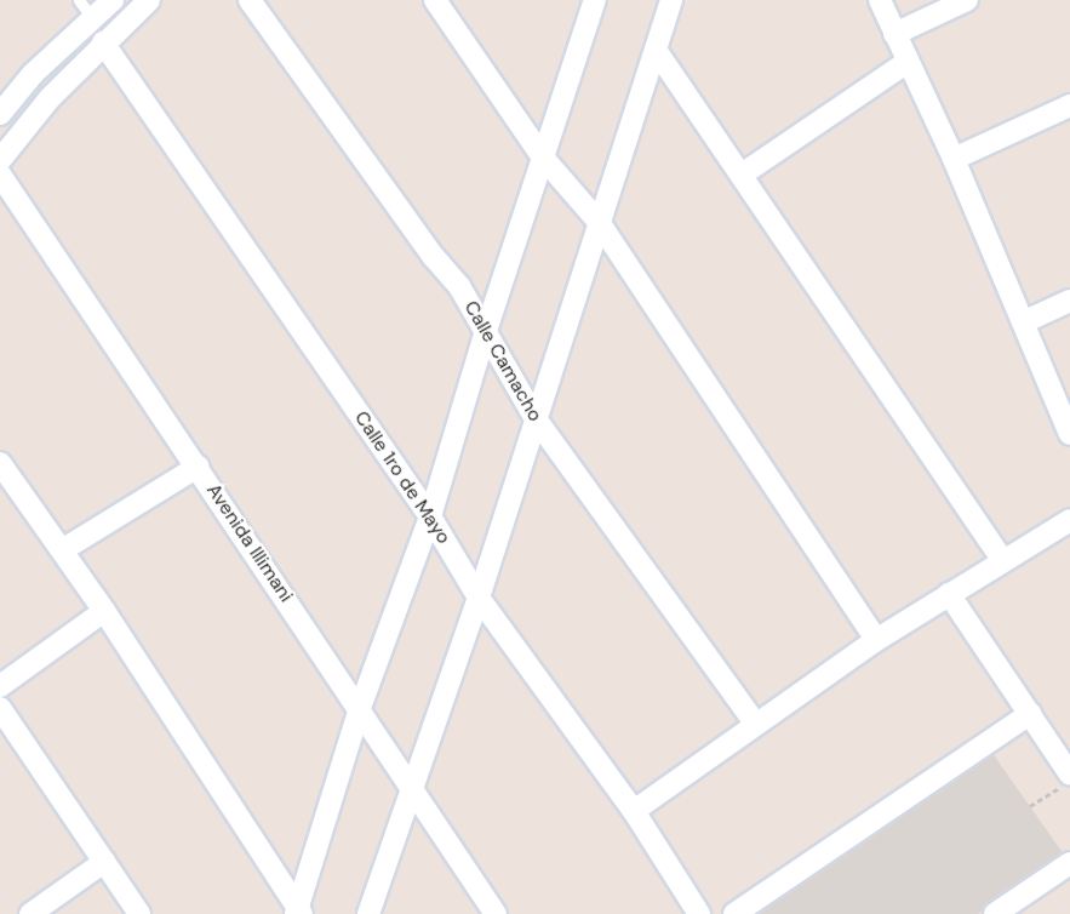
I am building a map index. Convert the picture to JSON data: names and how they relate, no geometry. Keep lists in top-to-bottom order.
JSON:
{
  "streets": {
    "street": ["Calle Camacho", "Calle 1ro de Mayo", "Avenida Illimani"]
  }
}
